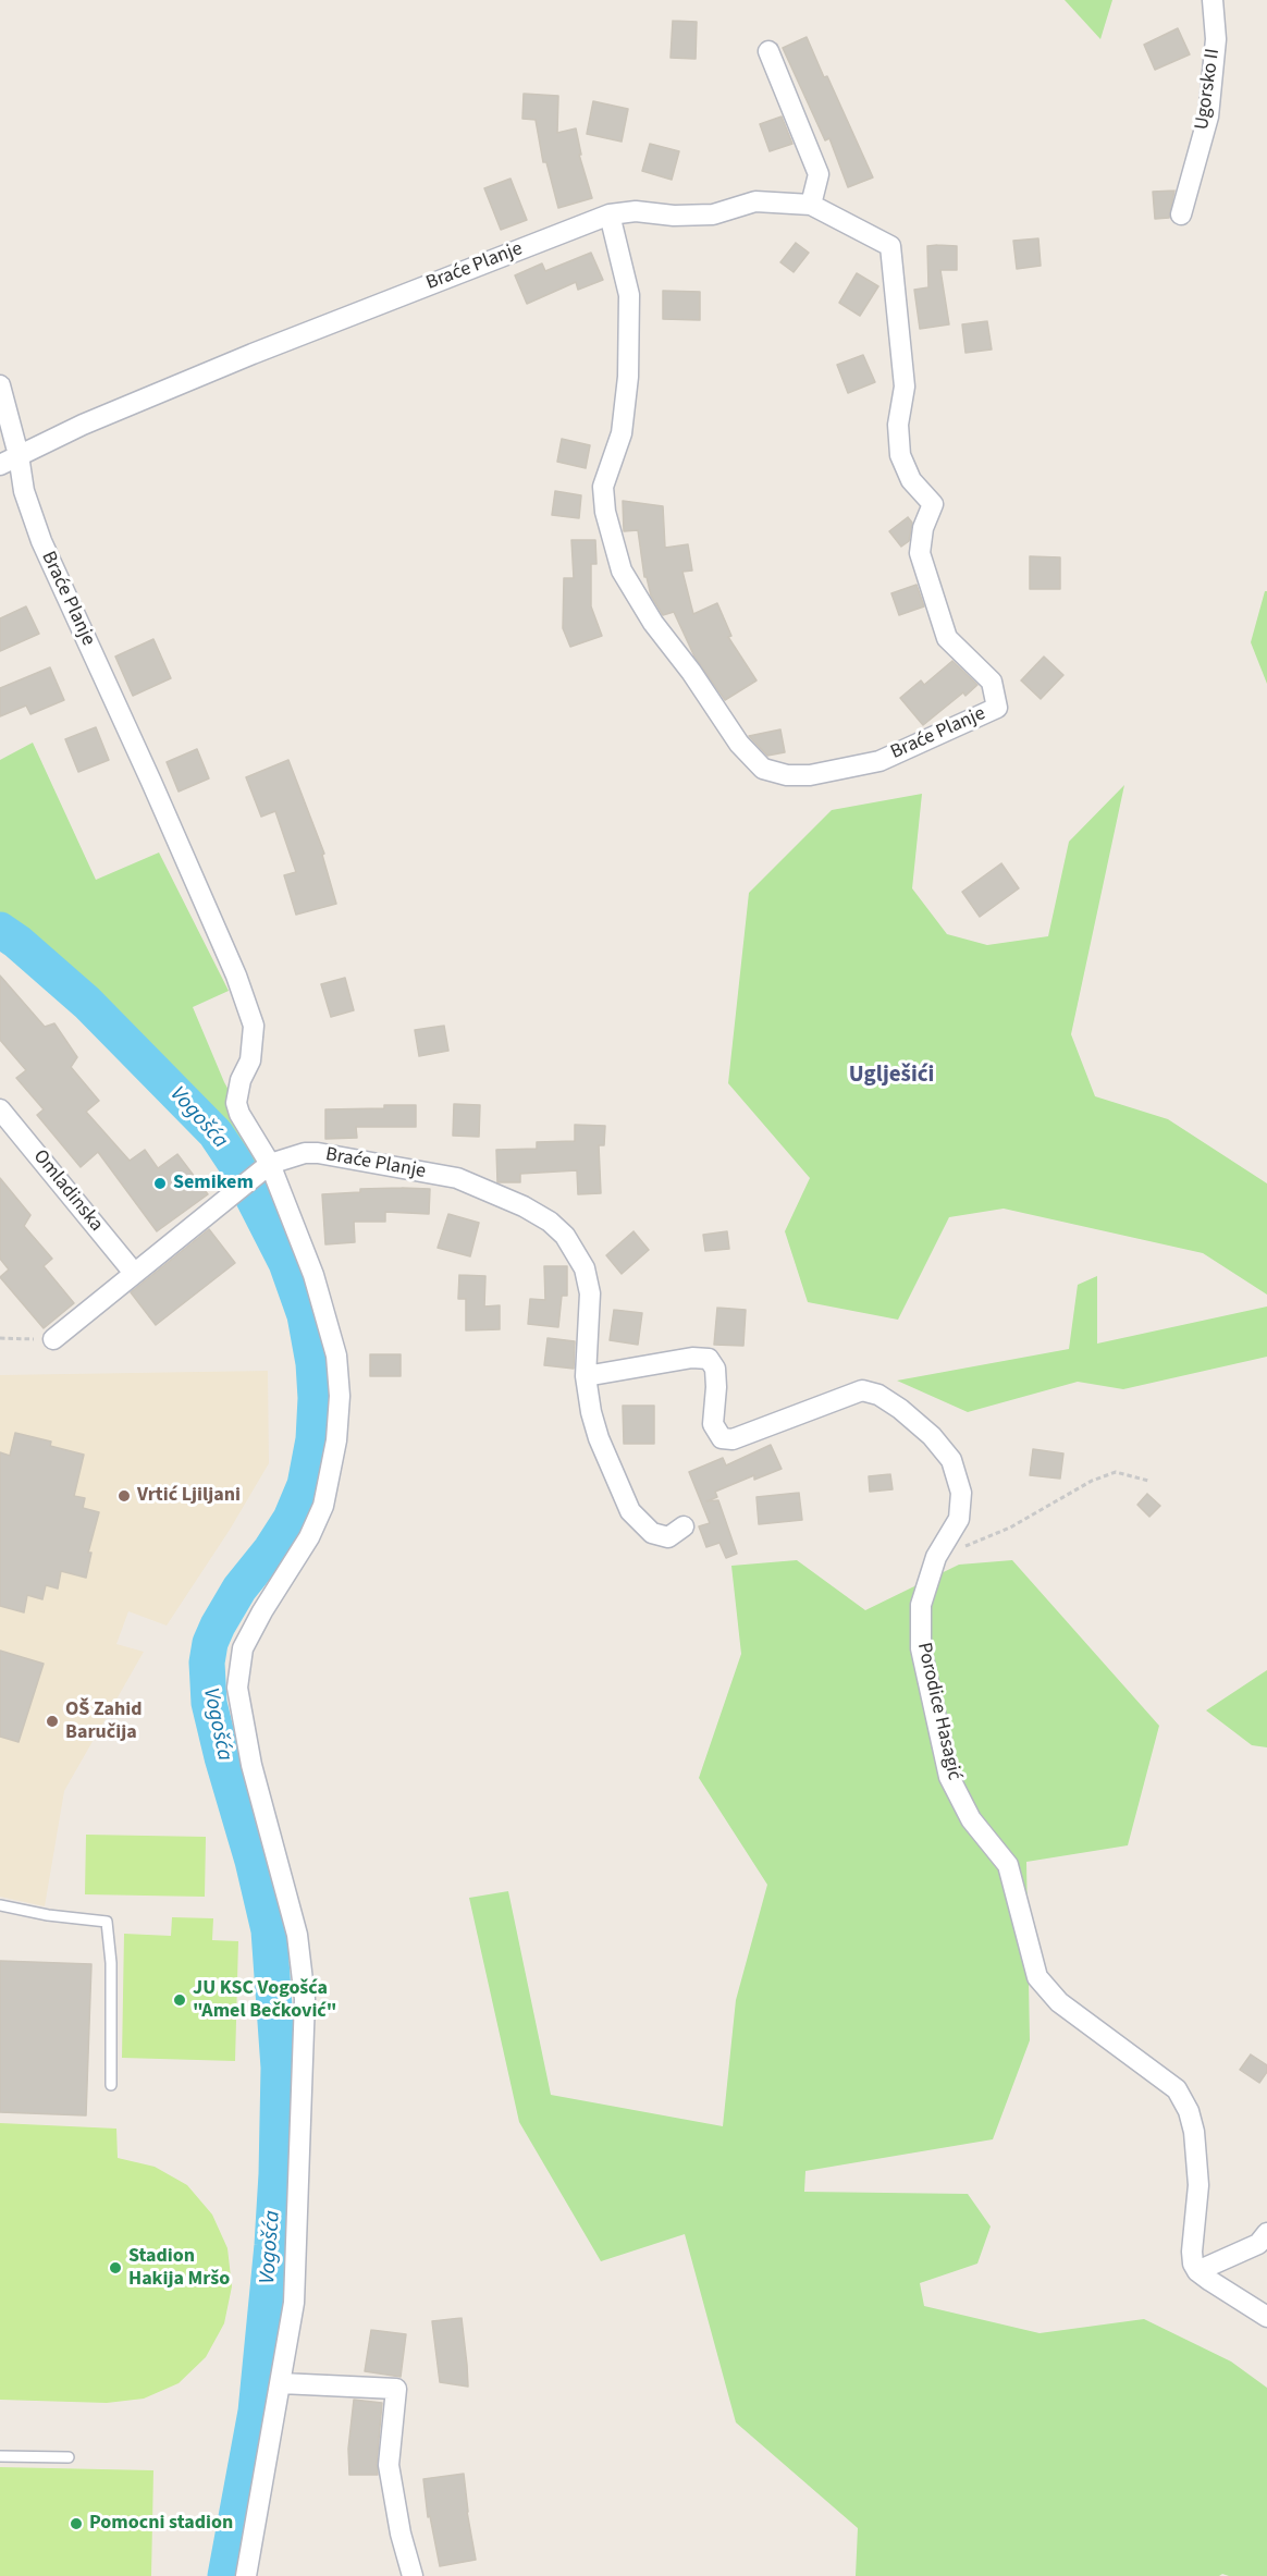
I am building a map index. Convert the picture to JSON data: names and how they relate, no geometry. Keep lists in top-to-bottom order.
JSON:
{
  "streets": {
    "street": [
      "Ugorsko II",
      "Braće Planje",
      "Omladinska",
      "Porodice Hasagić"
    ]
  },
  "crossings": [
    ["Braće Planje", "Porodice Hasagić"]
  ],
  "districts": ["Uglješići"],
  "water": ["Vogošća"],
  "places": [
    "Semikem",
    "Vrtić Ljiljani",
    "OŠ Zahid Baručija",
    "JU KSC Vogošća \"Amel Bečković\"",
    "Stadion Hakija Mršo",
    "Pomocni stadion"
  ]
}
